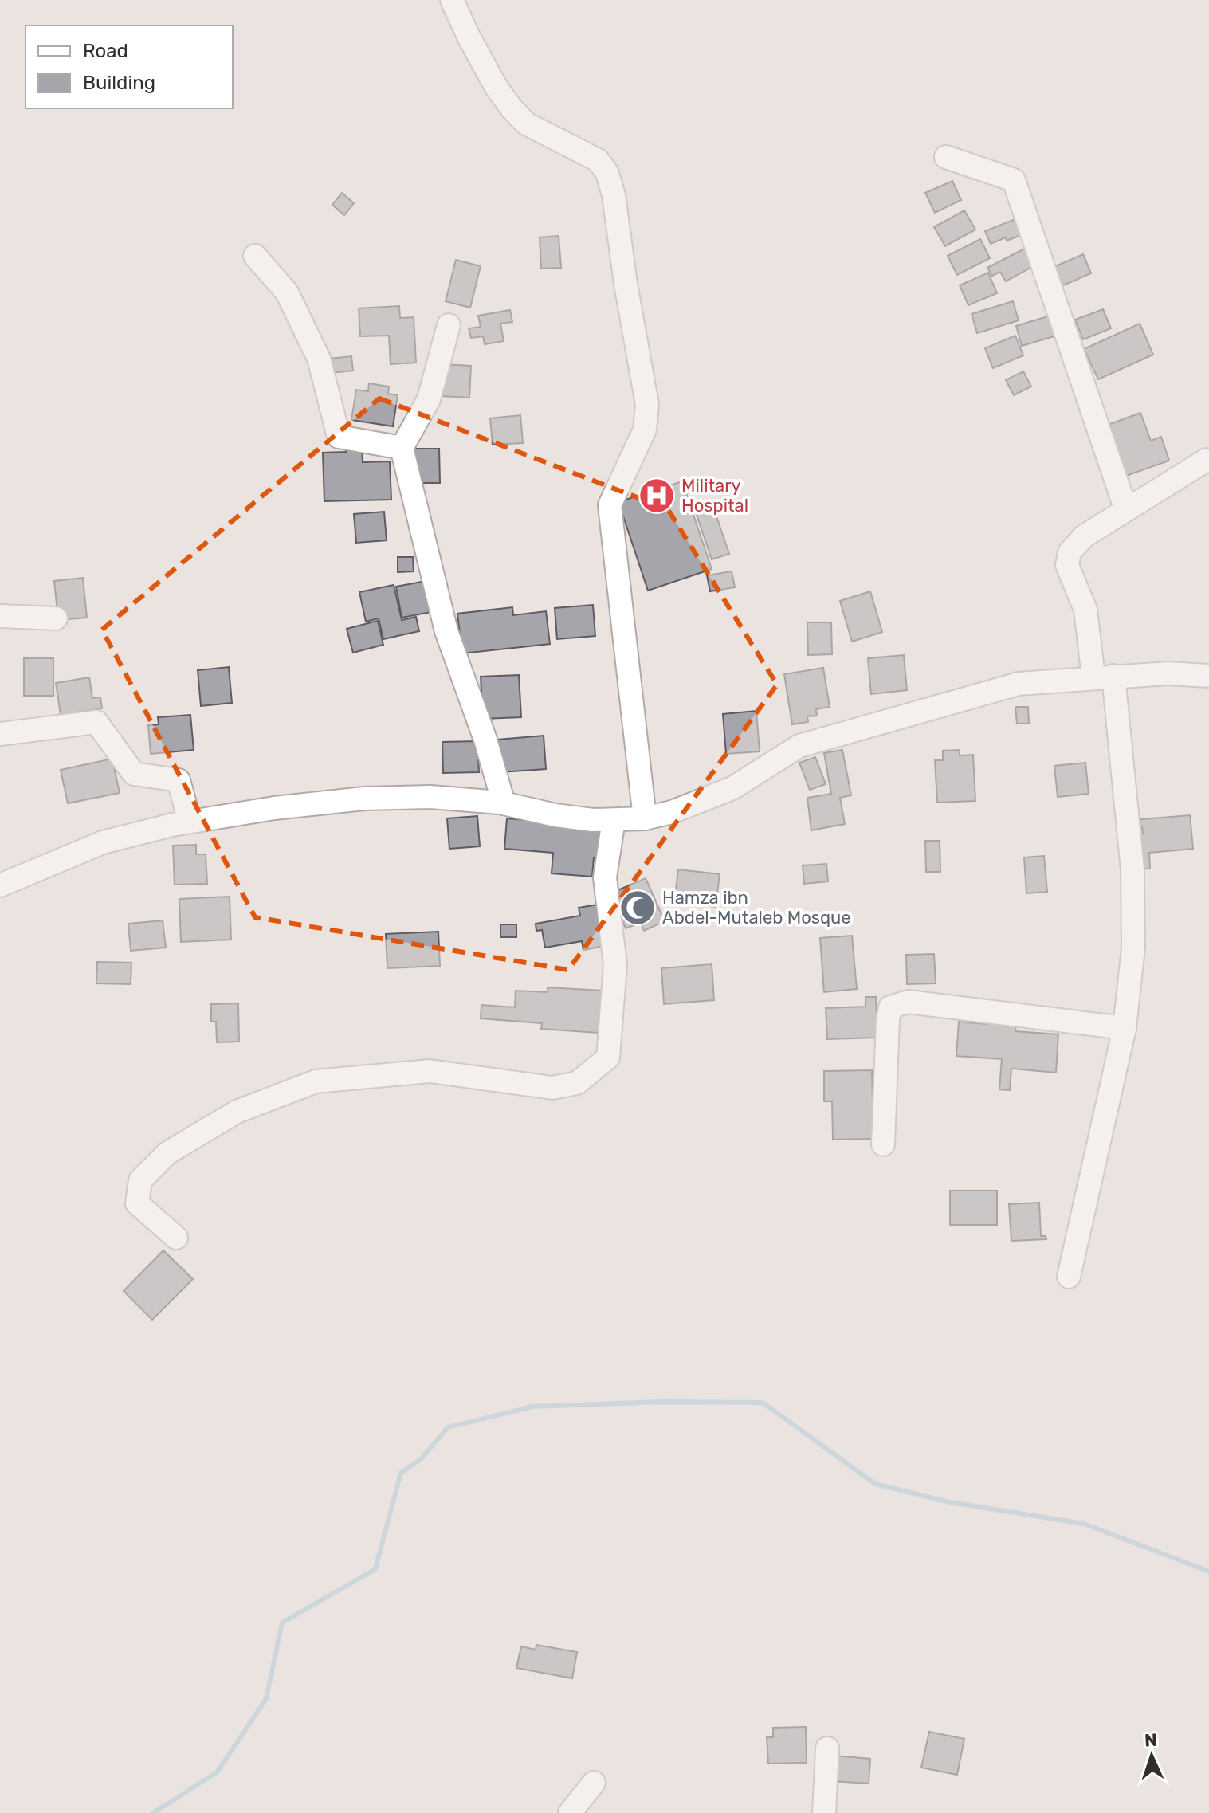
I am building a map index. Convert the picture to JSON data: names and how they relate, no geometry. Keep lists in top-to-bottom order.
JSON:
{
  "places": {
    "hospital": ["Military Hospital"],
    "mosque": ["Hamza ibn Abdel-Mutaleb Mosque"]
  },
  "legend": ["Road", "Building"],
  "north": "top"
}
